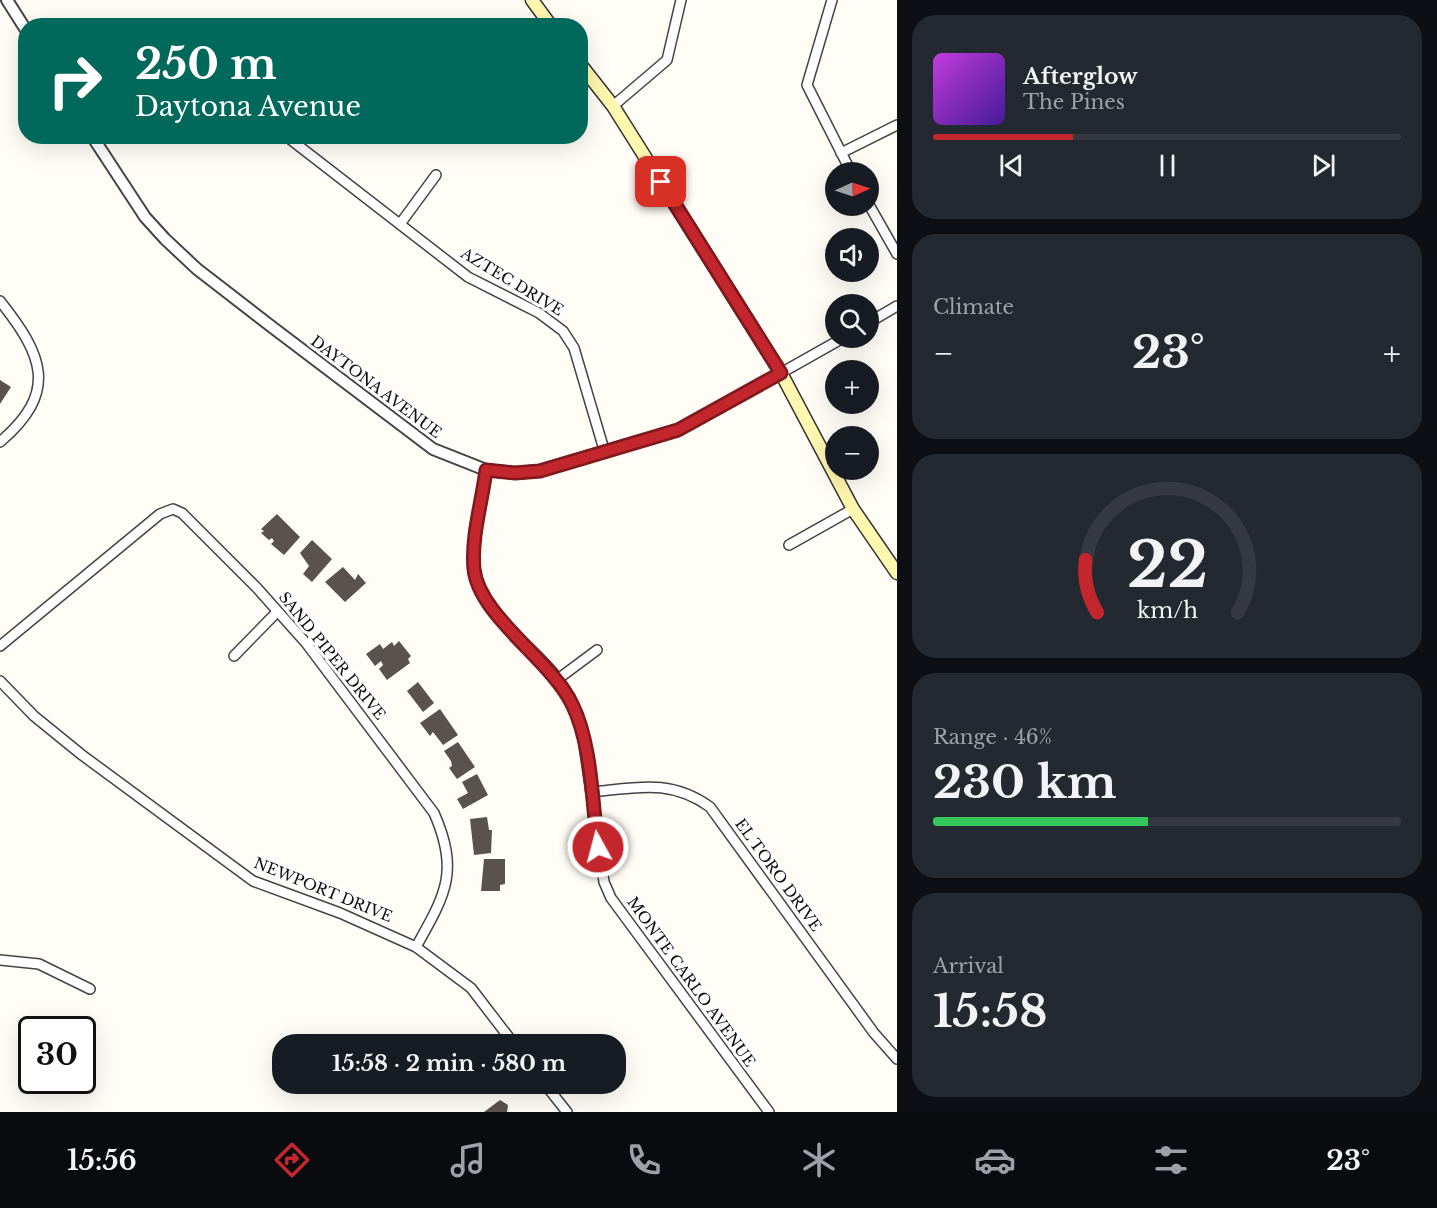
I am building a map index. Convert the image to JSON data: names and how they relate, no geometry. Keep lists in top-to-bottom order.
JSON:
{
  "streets": {
    "street": [
      "AZTEC DRIVE",
      "DAYTONA AVENUE",
      "SAND PIPER DRIVE",
      "EL TORO DRIVE",
      "NEWPORT DRIVE",
      "MONTE CARLO AVENUE"
    ]
  },
  "crossings": [
    ["AZTEC DRIVE", "DAYTONA AVENUE"],
    ["DAYTONA AVENUE", "MONTE CARLO AVENUE"],
    ["SAND PIPER DRIVE", "NEWPORT DRIVE"],
    ["EL TORO DRIVE", "MONTE CARLO AVENUE"]
  ],
  "north": "right",
  "page": {
    "turn": ["250 m", "Daytona Avenue"],
    "song": ["Afterglow", "The Pines"],
    "map_buttons": ["+", "−"],
    "tile": [
      "Climate",
      ["Range · 46%", "230 km"],
      ["Arrival", "15:58"]
    ],
    "heat": ["−", "23°", "+"],
    "limit": "30",
    "trip": "15:58 · 2 min · 580 m",
    "tabs": ["15:56", "23°"],
    "gauge": ["22", "km/h"]
  }
}
